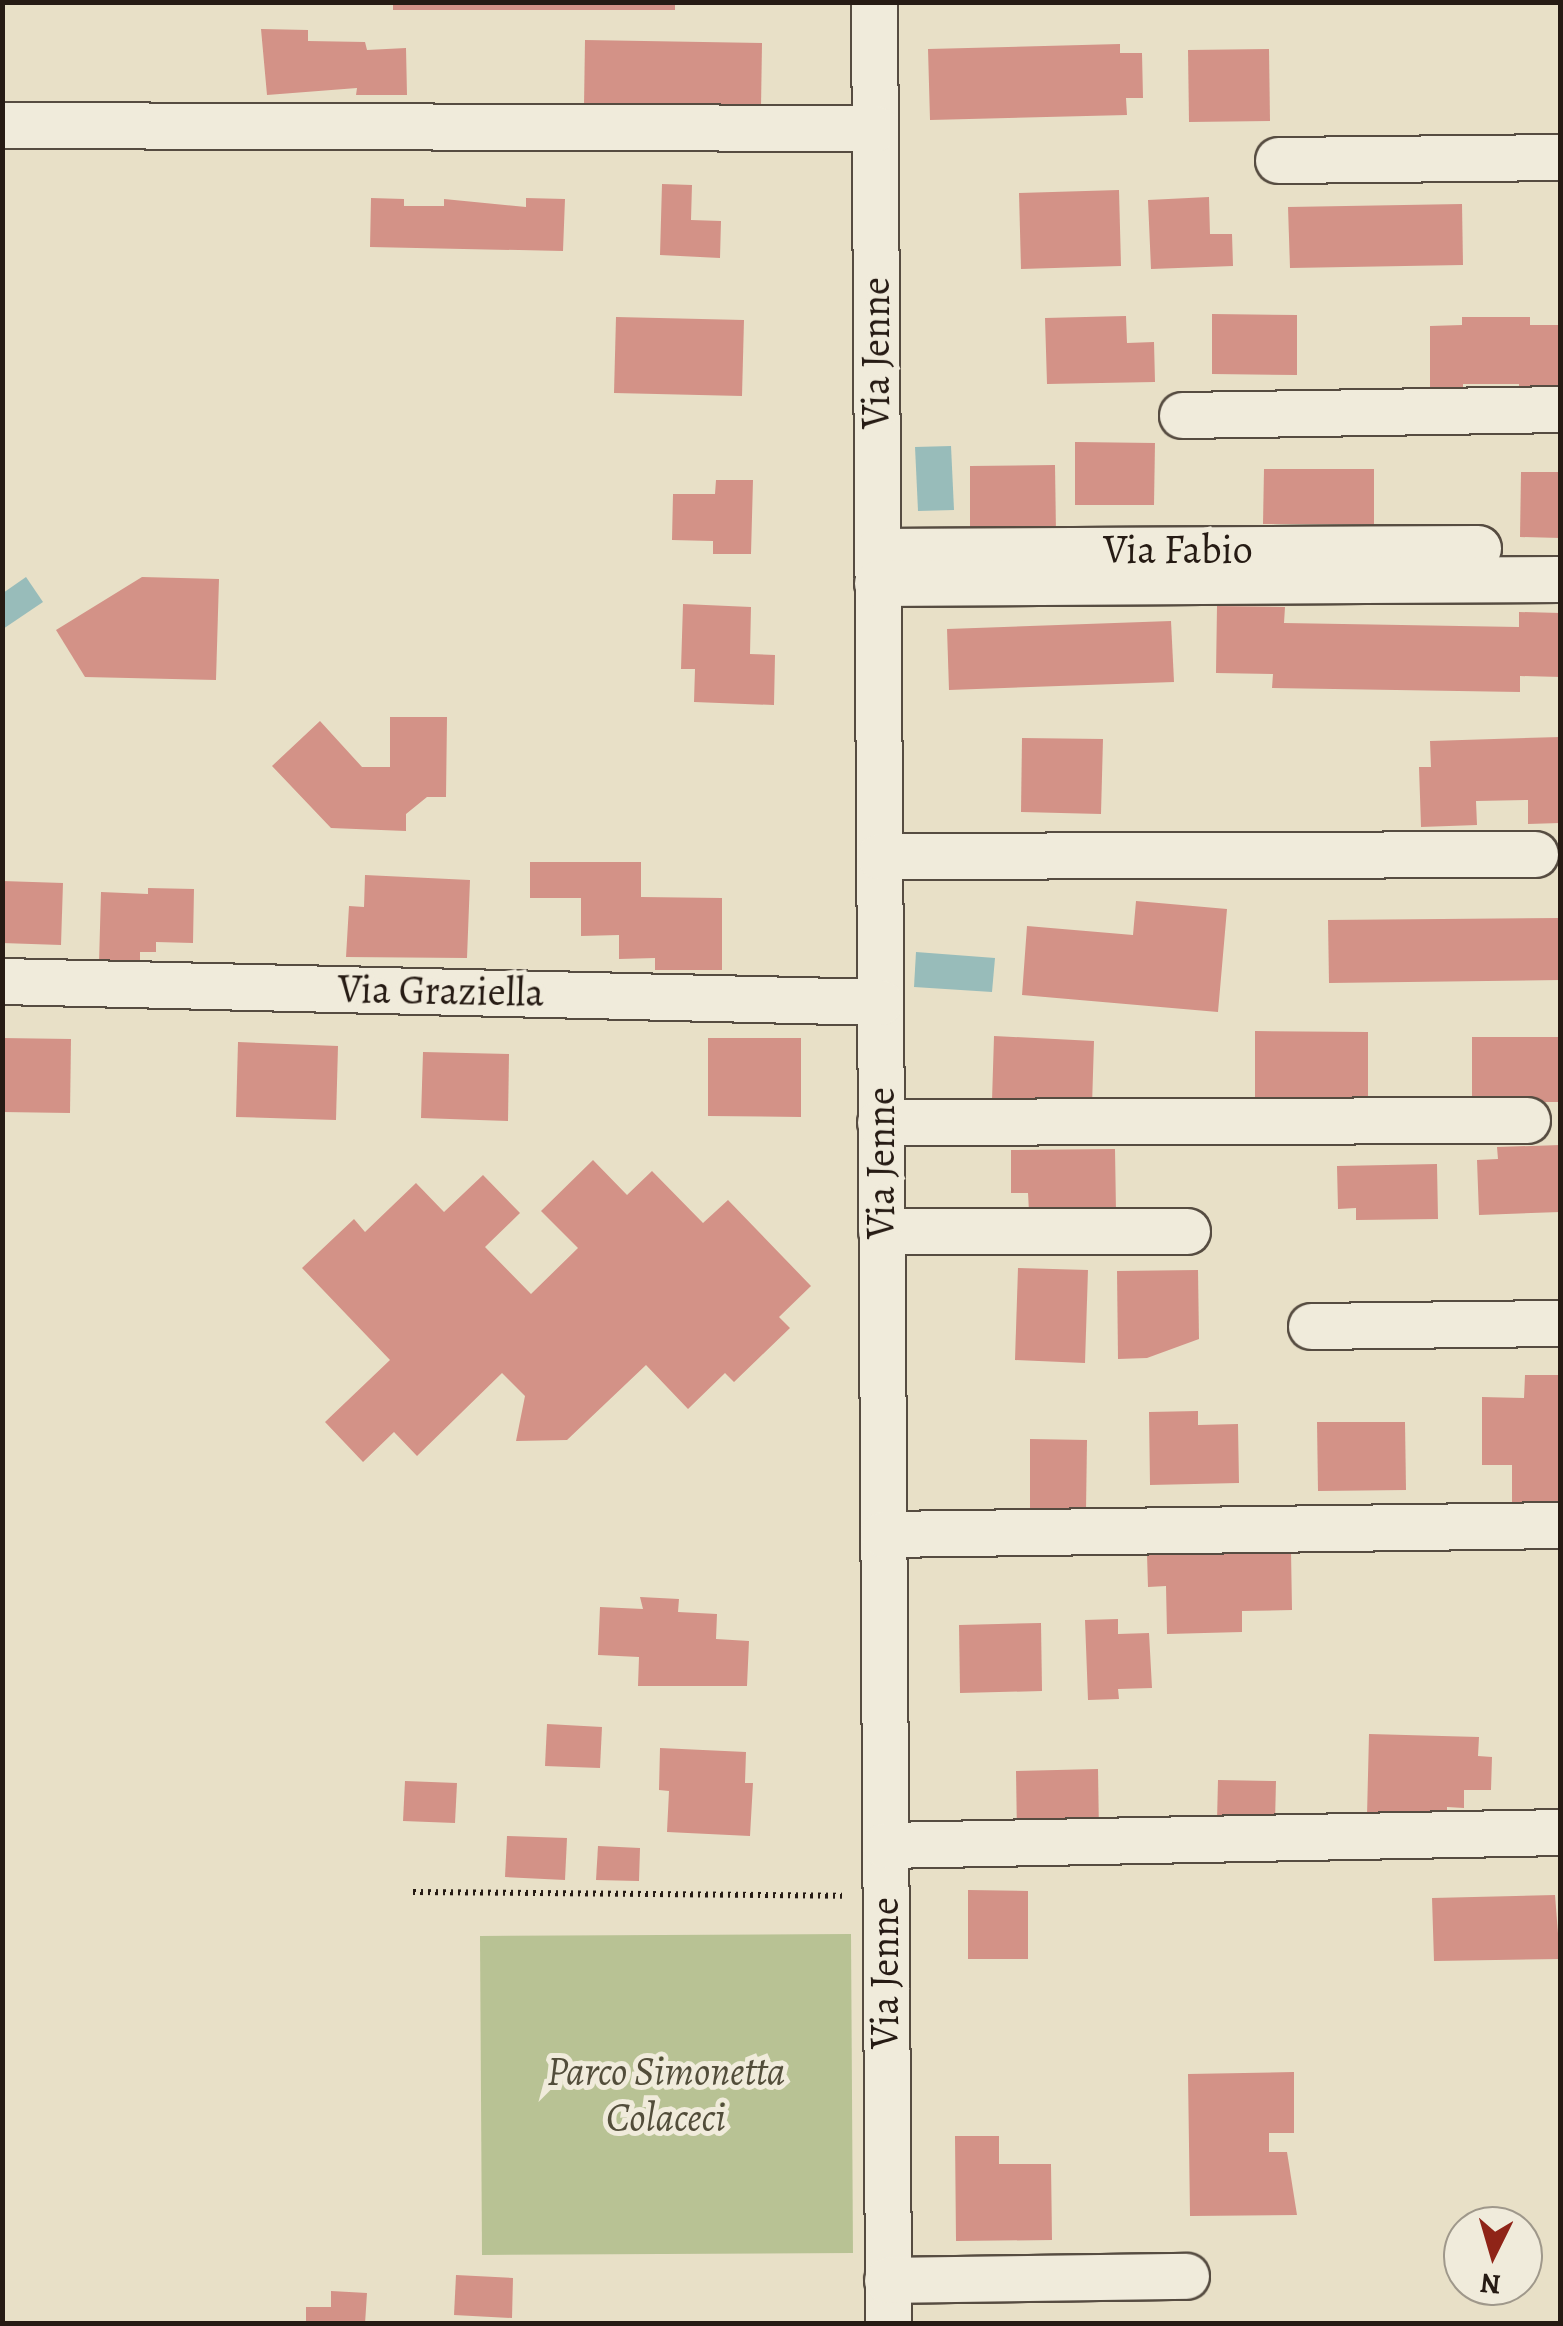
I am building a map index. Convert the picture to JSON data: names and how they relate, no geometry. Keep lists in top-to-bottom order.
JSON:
{
  "streets": {
    "street": ["Via Jenne", "Via Fabio", "Via Graziella"]
  },
  "crossings": [
    ["Via Jenne", "Via Fabio"],
    ["Via Jenne", "Via Graziella"]
  ],
  "parks": ["Parco Simonetta Colaceci"],
  "north": "bottom"
}
